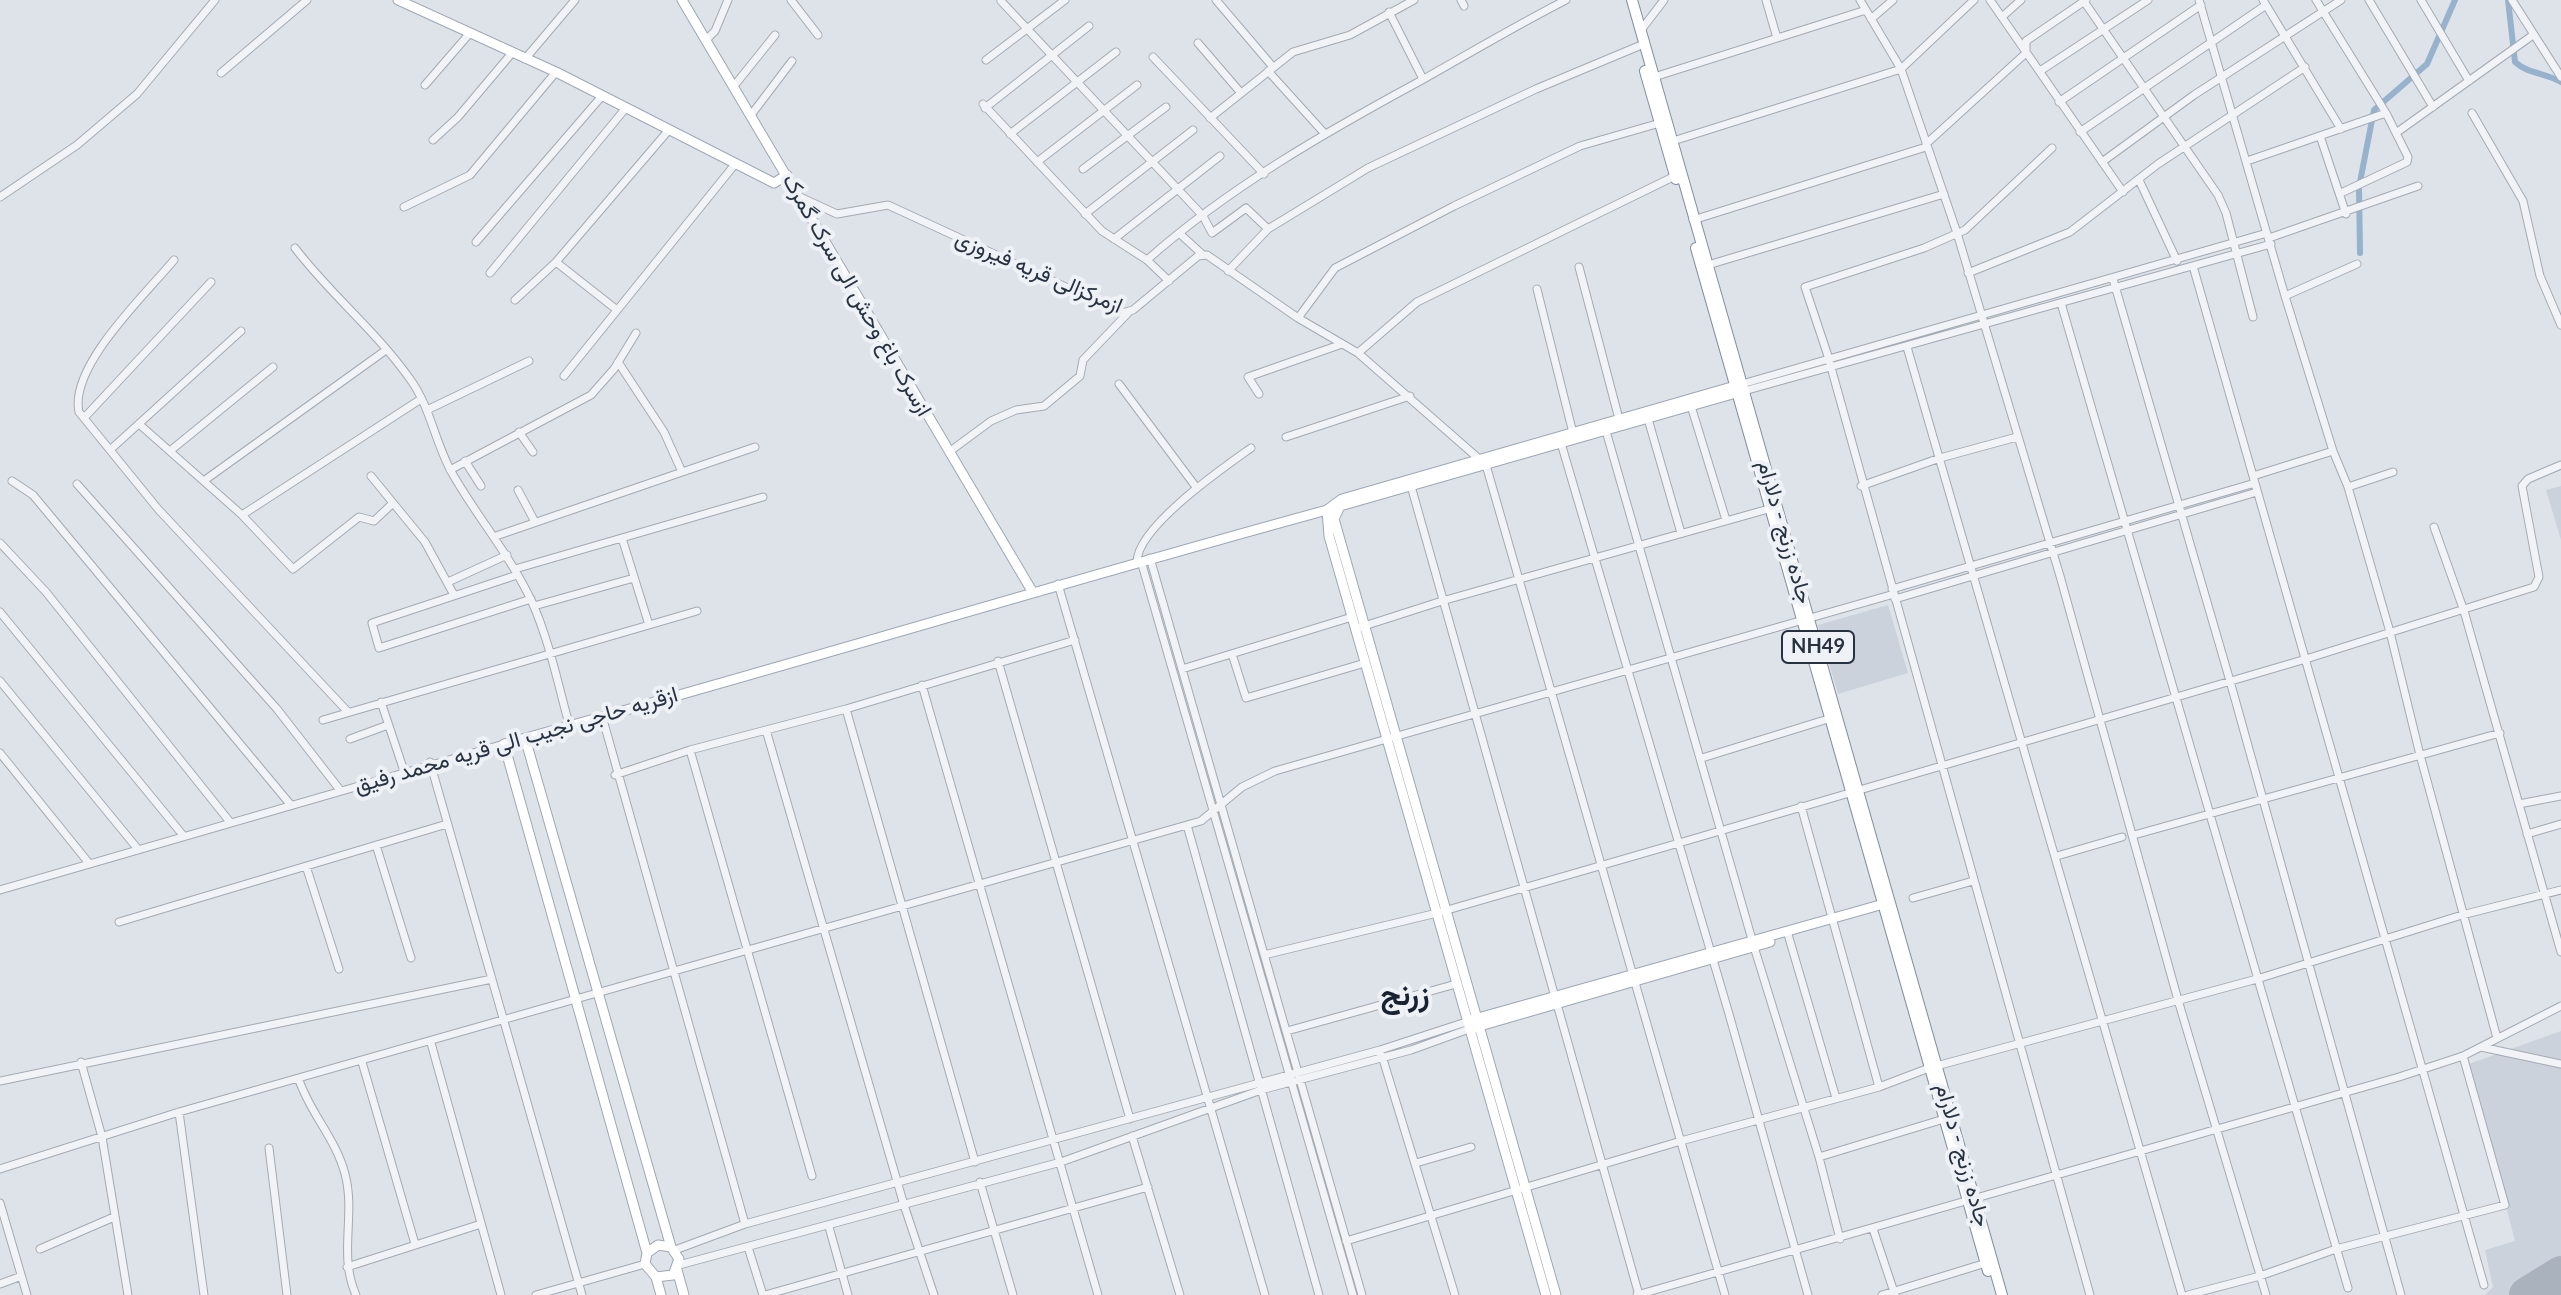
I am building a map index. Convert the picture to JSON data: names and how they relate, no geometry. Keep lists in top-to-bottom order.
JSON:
{
  "streets": {
    "highway": ["جاده زرنج - دلارام", "NH49"],
    "main road": ["ازسرک باغ وحش الی سرک گمرک", "ازقریه حاجی نجیب الی قریه محمد رفیق"],
    "street": ["ازمرکزالی قریه فیروزی"]
  },
  "crossings": [
    ["ازمرکزالی قریه فیروزی", "ازسرک باغ وحش الی سرک گمرک"],
    ["ازسرک باغ وحش الی سرک گمرک", "ازقریه حاجی نجیب الی قریه محمد رفیق"]
  ],
  "districts": ["زرنج"]
}
